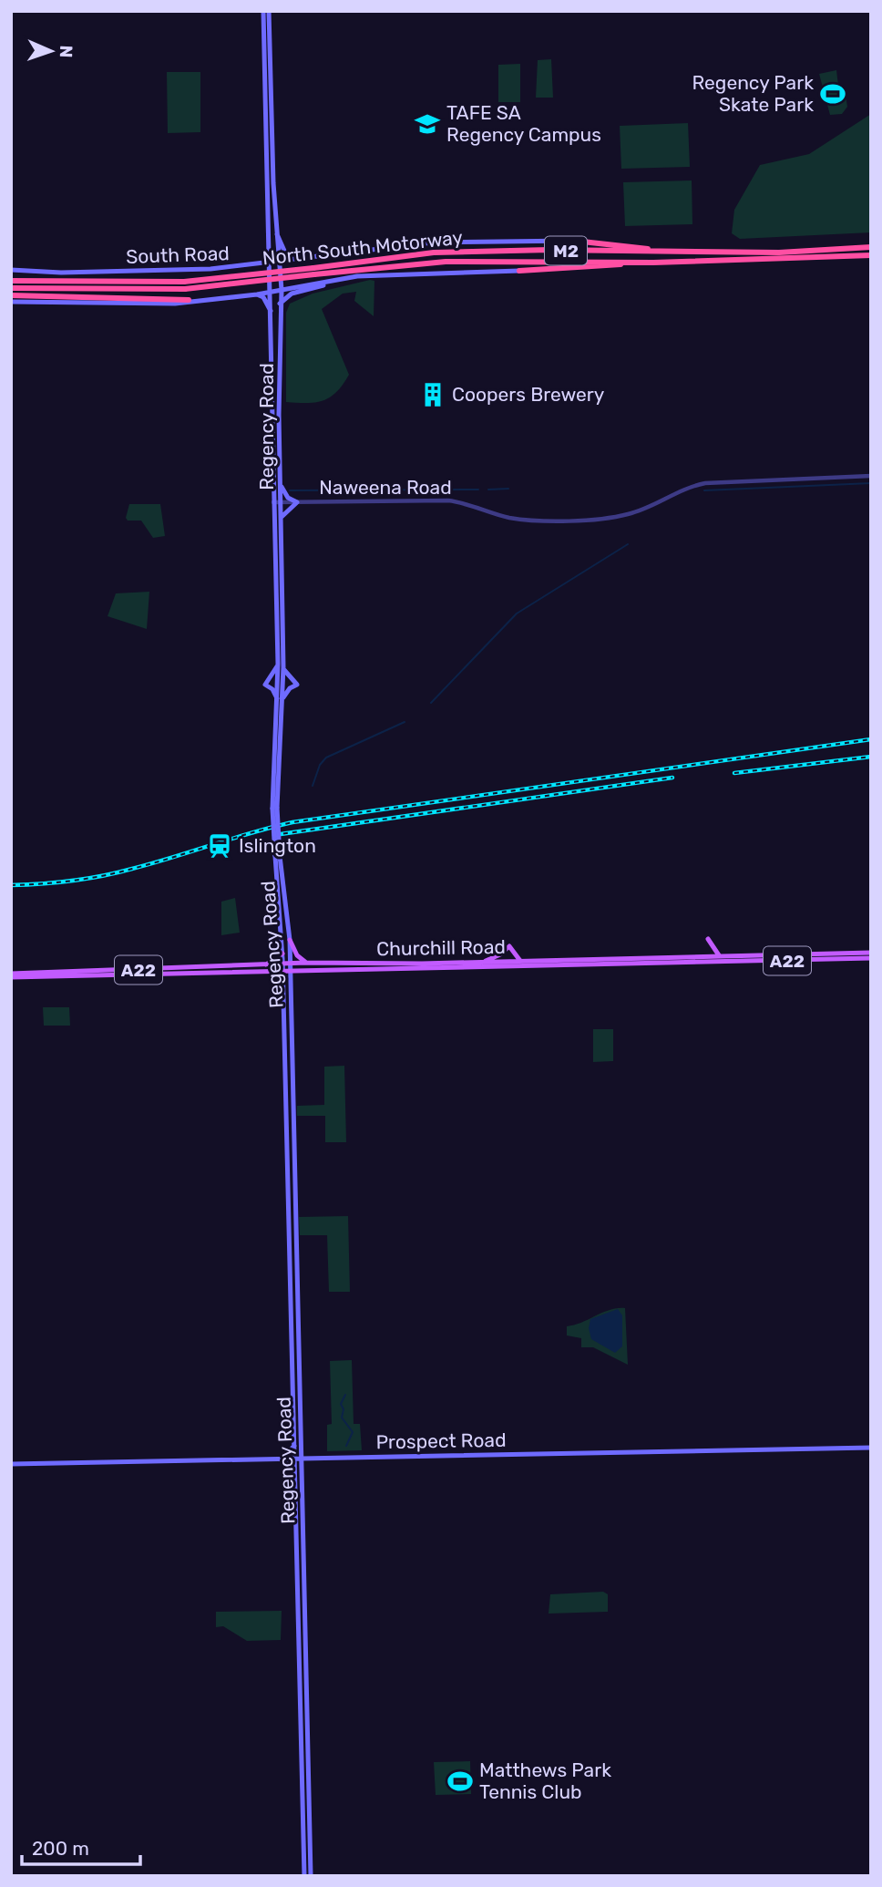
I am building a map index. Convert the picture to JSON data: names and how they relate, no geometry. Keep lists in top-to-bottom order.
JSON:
{
  "streets": {
    "highway": ["North South Motorway", "M2"],
    "main road": [
      "South Road",
      "Regency Road",
      "Churchill Road",
      "A22",
      "Prospect Road"
    ],
    "street": ["Naweena Road"]
  },
  "crossings": [
    ["North South Motorway", "M2"],
    ["M2", "South Road"],
    ["South Road", "Regency Road"],
    ["Regency Road", "Naweena Road"],
    ["Regency Road", "Churchill Road"],
    ["Regency Road", "Prospect Road"]
  ],
  "places": {
    "sports": ["Regency Park Skate Park", "Matthews Park Tennis Club"],
    "school or university": ["TAFE SA Regency Campus"],
    "building": ["Coopers Brewery"],
    "station": ["Islington"]
  },
  "scale_bar": "200 m",
  "north": "right"
}
